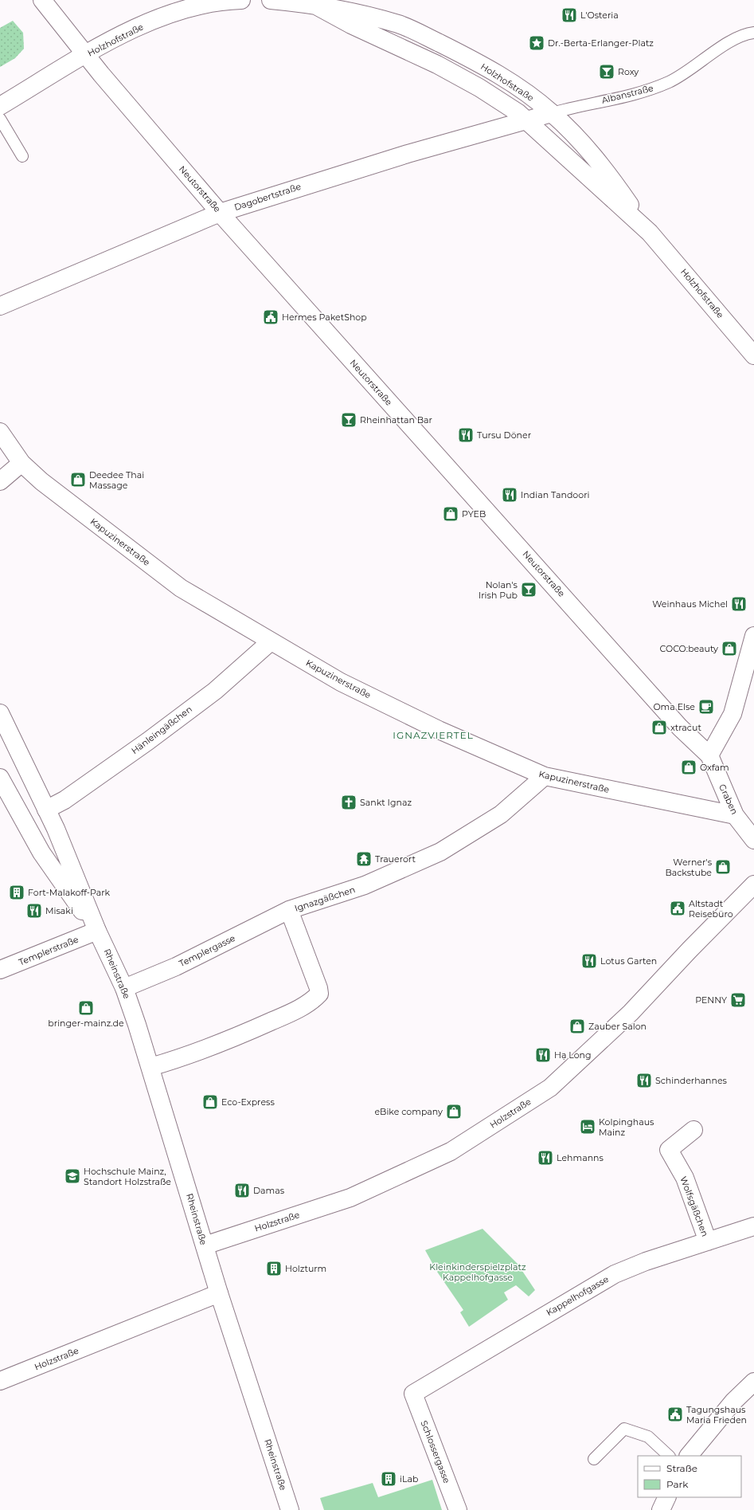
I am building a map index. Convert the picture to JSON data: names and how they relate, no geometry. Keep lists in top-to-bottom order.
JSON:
{
  "streets": {
    "street": [
      "Holzhofstraße",
      "Albanstraße",
      "Neutorstraße",
      "Dagobertstraße",
      "Kapuzinerstraße",
      "Hänleingäßchen",
      "Graben",
      "Ignazgäßchen",
      "Templerstraße",
      "Templergasse",
      "Rheinstraße",
      "Holzstraße",
      "Wolfsgäßchen",
      "Kappelhofgasse",
      "Schlossergasse"
    ]
  },
  "crossings": [
    ["Holzhofstraße", "Albanstraße"],
    ["Holzhofstraße", "Neutorstraße"],
    ["Holzhofstraße", "Dagobertstraße"],
    ["Albanstraße", "Dagobertstraße"],
    ["Neutorstraße", "Dagobertstraße"],
    ["Neutorstraße", "Graben"],
    ["Kapuzinerstraße", "Hänleingäßchen"],
    ["Kapuzinerstraße", "Graben"],
    ["Kapuzinerstraße", "Ignazgäßchen"],
    ["Hänleingäßchen", "Rheinstraße"],
    ["Ignazgäßchen", "Templergasse"],
    ["Ignazgäßchen", "Rheinstraße"],
    ["Templerstraße", "Rheinstraße"],
    ["Templergasse", "Rheinstraße"],
    ["Rheinstraße", "Holzstraße"],
    ["Wolfsgäßchen", "Kappelhofgasse"],
    ["Kappelhofgasse", "Schlossergasse"]
  ],
  "districts": ["IGNAZVIERTEL"],
  "parks": ["Kleinkinderspielzplatz Kappelhofgasse"],
  "places": {
    "restaurant": [
      "L'Osteria",
      "Tursu Döner",
      "Indian Tandoori",
      "Weinhaus Michel",
      "Misaki",
      "Lotus Garten",
      "Hạ Long",
      "Schinderhannes",
      "Lehmanns",
      "Damas"
    ],
    "place": ["Dr.-Berta-Erlanger-Platz"],
    "bar": ["Roxy", "Rheinhattan Bar", "Nolan's Irish Pub"],
    "public building": ["Hermes PaketShop", "Altstadt Reisebüro", "Tagungshaus Maria Frieden"],
    "shop": [
      "Deedee Thai Massage",
      "PYEB",
      "COCO:beauty",
      "xtracut",
      "Oxfam",
      "Werner's Backstube",
      "bringer-mainz.de",
      "Zauber Salon",
      "Eco-Express",
      "eBike company"
    ],
    "cafe": ["Oma Else"],
    "church": ["Sankt Ignaz"],
    "temple": ["Trauerort"],
    "building": ["Fort-Malakoff-Park", "Holzturm", "iLab"],
    "supermarket": ["PENNY"],
    "hotel": ["Kolpinghaus Mainz"],
    "school or university": ["Hochschule Mainz, Standort Holzstraße"]
  },
  "legend": ["Straße", "Park"]
}
